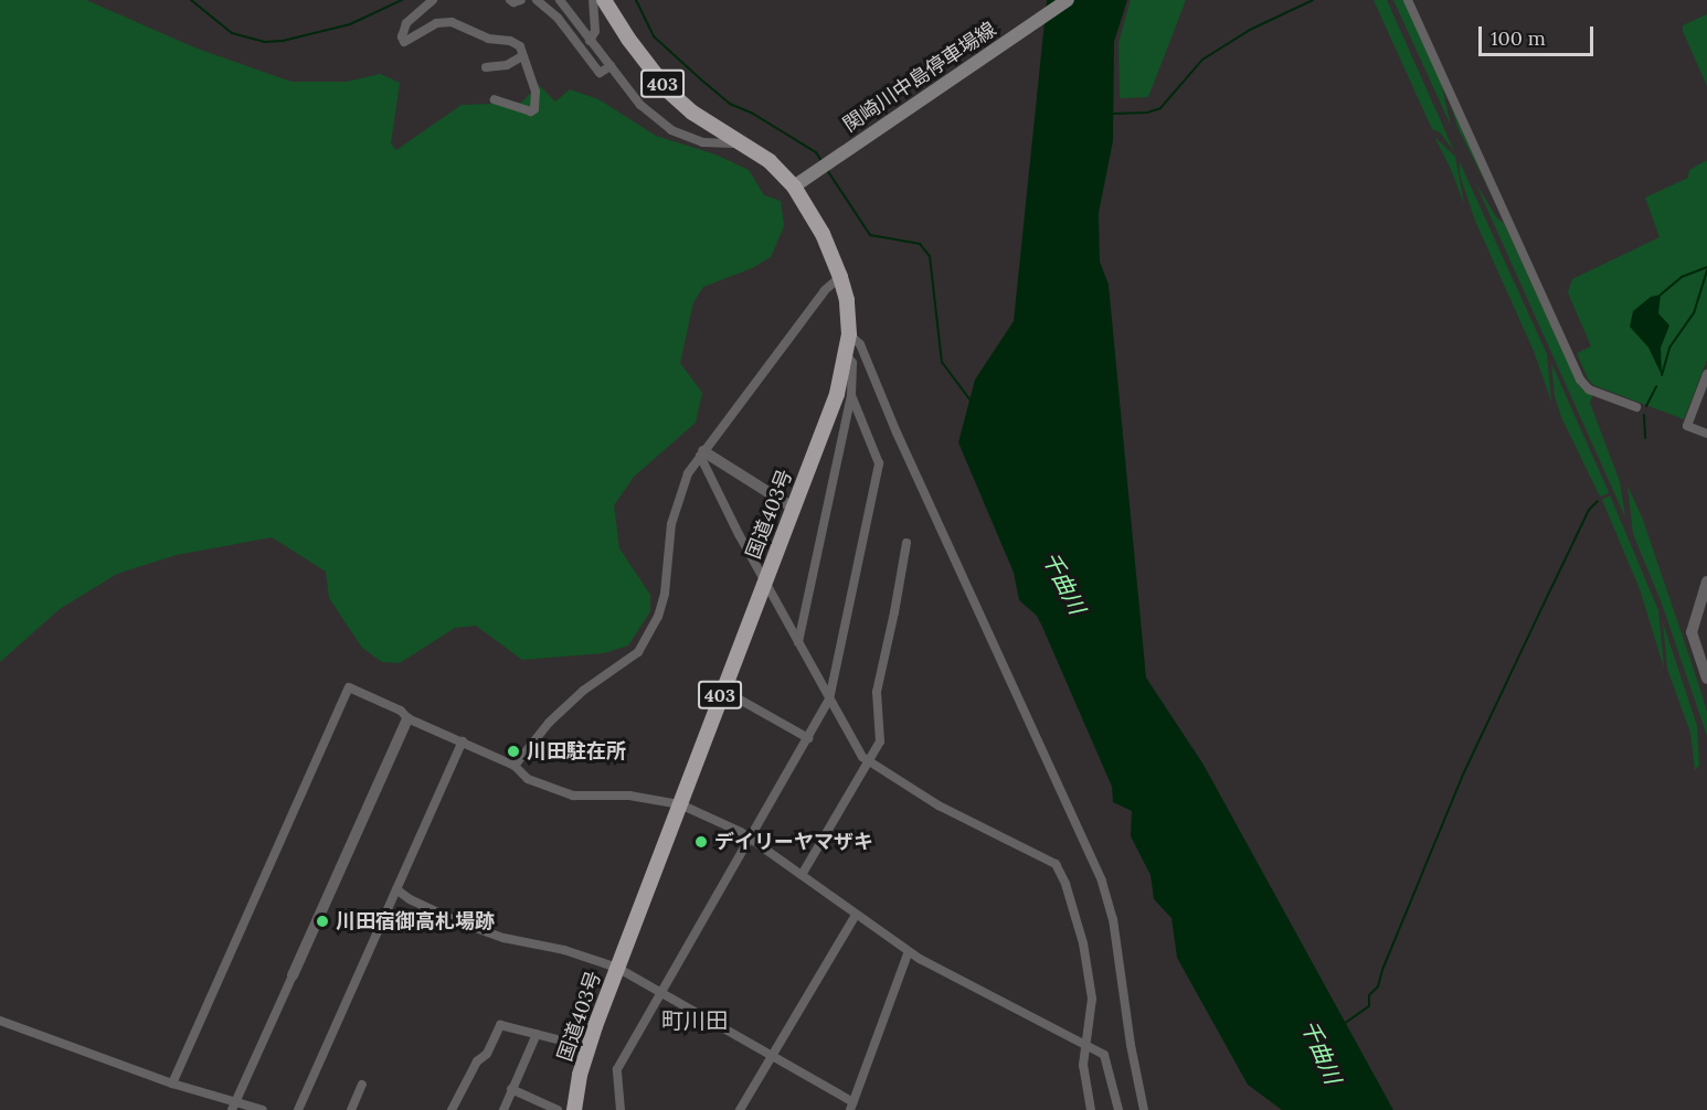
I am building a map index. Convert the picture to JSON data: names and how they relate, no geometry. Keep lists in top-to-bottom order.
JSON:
{
  "streets": {
    "highway": ["403", "国道403号"],
    "main road": ["関崎川中島停車場線"]
  },
  "crossings": [
    ["関崎川中島停車場線", "国道403号"]
  ],
  "districts": ["町川田"],
  "water": ["千曲川"],
  "places": ["川田駐在所", "デイリーヤマザキ", "川田宿御高札場跡"],
  "scale_bar": "100 m"
}
